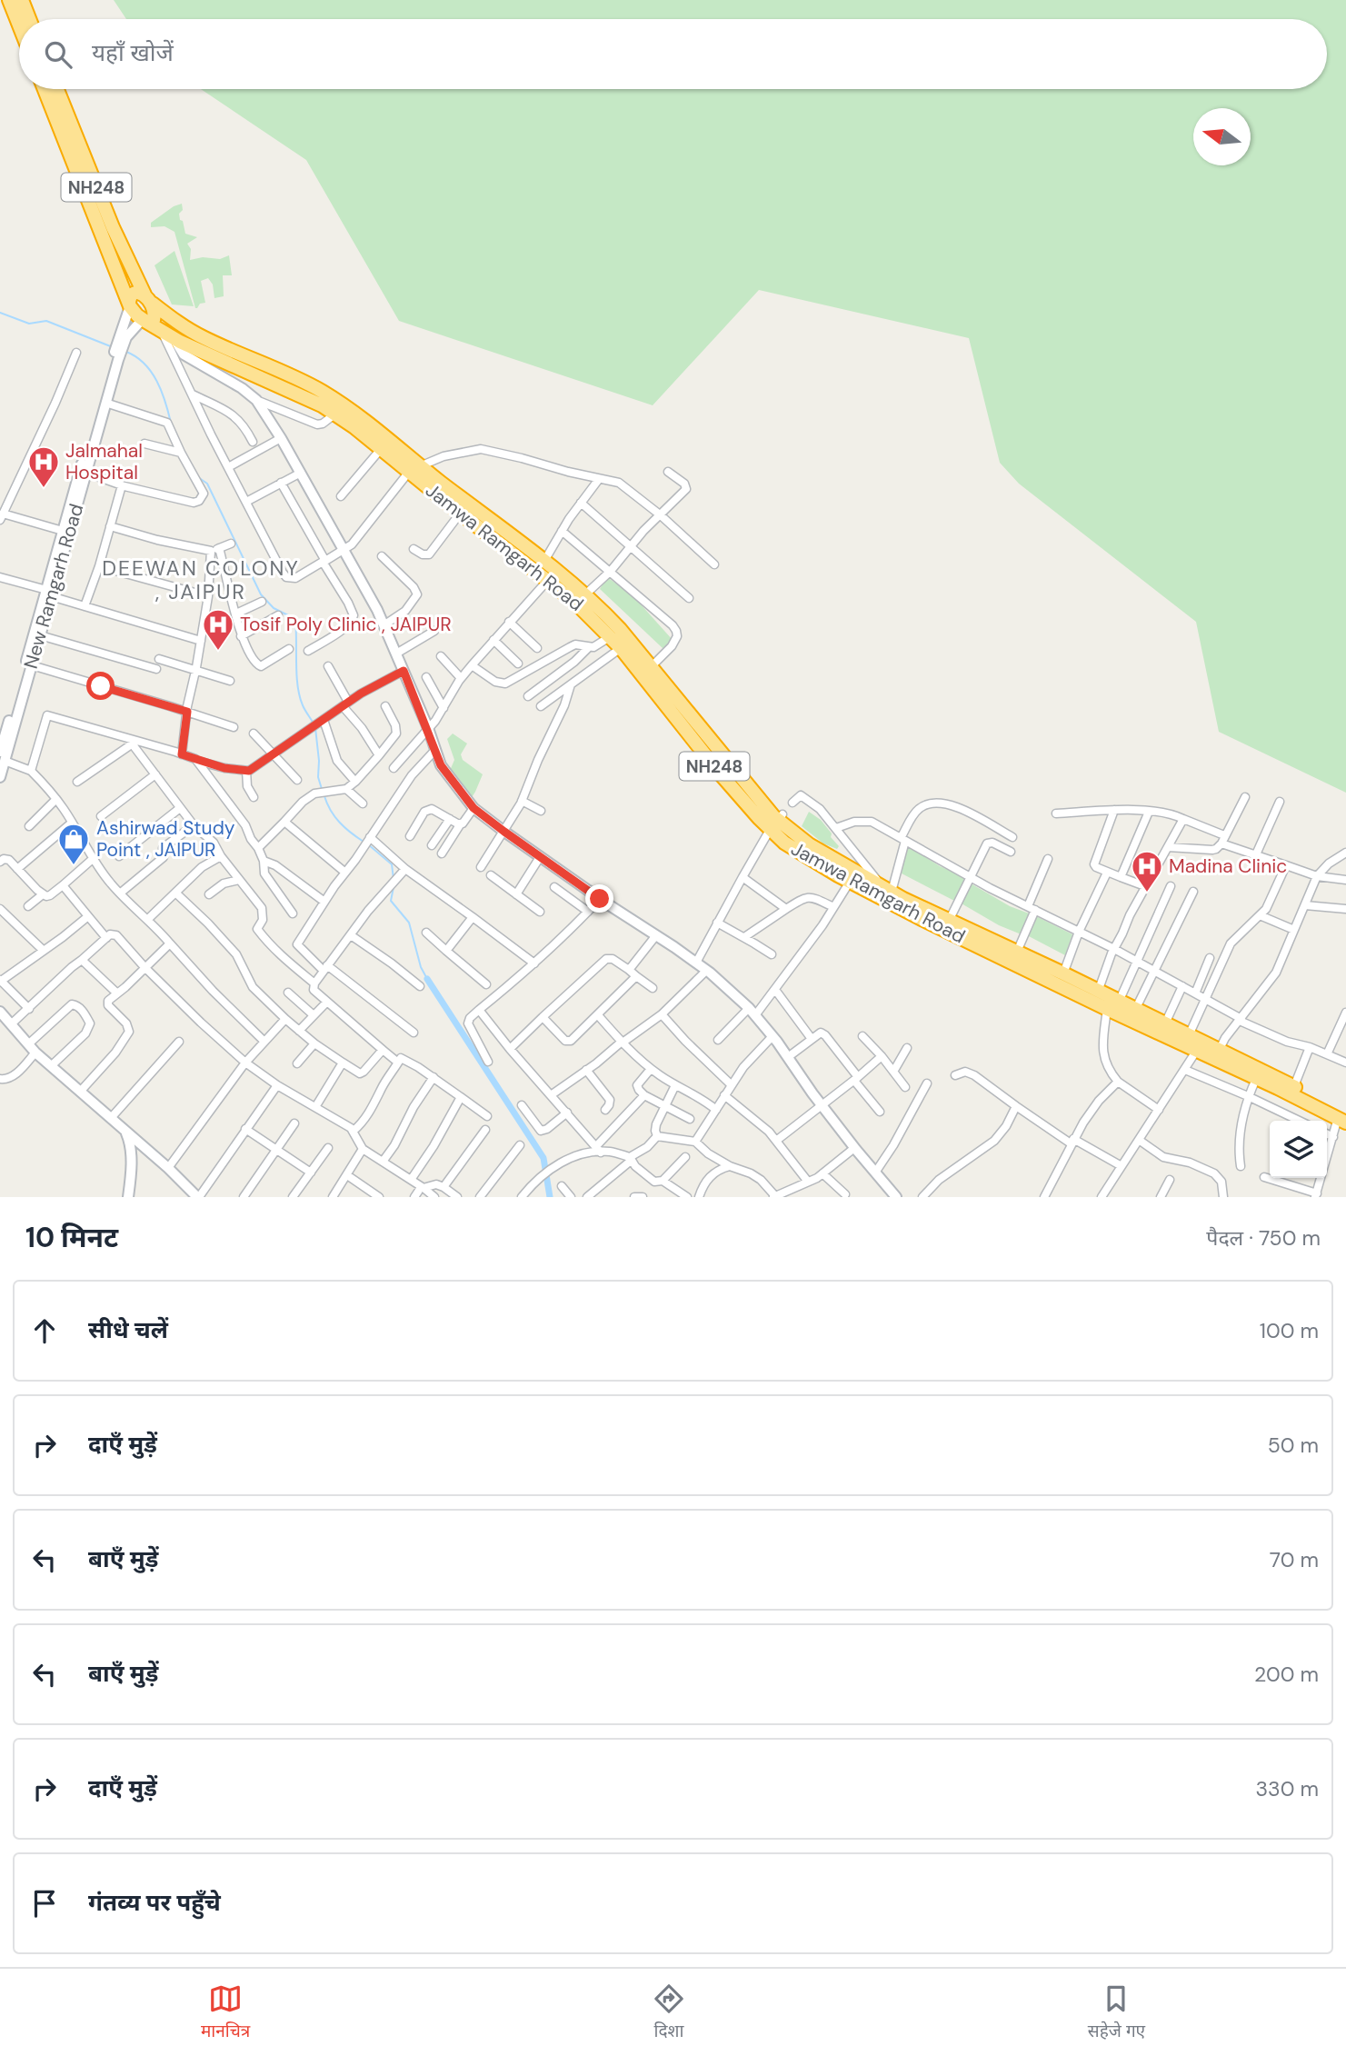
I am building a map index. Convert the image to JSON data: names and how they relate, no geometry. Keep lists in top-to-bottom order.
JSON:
{
  "streets": {
    "highway": ["NH248", "Jamwa Ramgarh Road"],
    "street": ["New Ramgarh Road"]
  },
  "crossings": [
    ["NH248", "Jamwa Ramgarh Road"]
  ],
  "districts": ["DEEWAN COLONY , JAIPUR"],
  "places": {
    "hospital": ["Jalmahal Hospital", "Tosif Poly Clinic , JAIPUR", "Madina Clinic"],
    "shop": ["Ashirwad Study Point , JAIPUR"]
  },
  "north": "left",
  "page": {
    "search": "यहाँ खोजें",
    "heading": ["10 मिनट", "पैदल · 750 m"],
    "list": [
      ["सीधे चलें", "100 m"],
      ["दाएँ मुड़ें", "50 m"],
      ["बाएँ मुड़ें", "70 m"],
      ["बाएँ मुड़ें", "200 m"],
      ["दाएँ मुड़ें", "330 m"],
      "गंतव्य पर पहुँचे"
    ],
    "nav": ["मानचित्र", "दिशा", "सहेजे गए"]
  }
}
